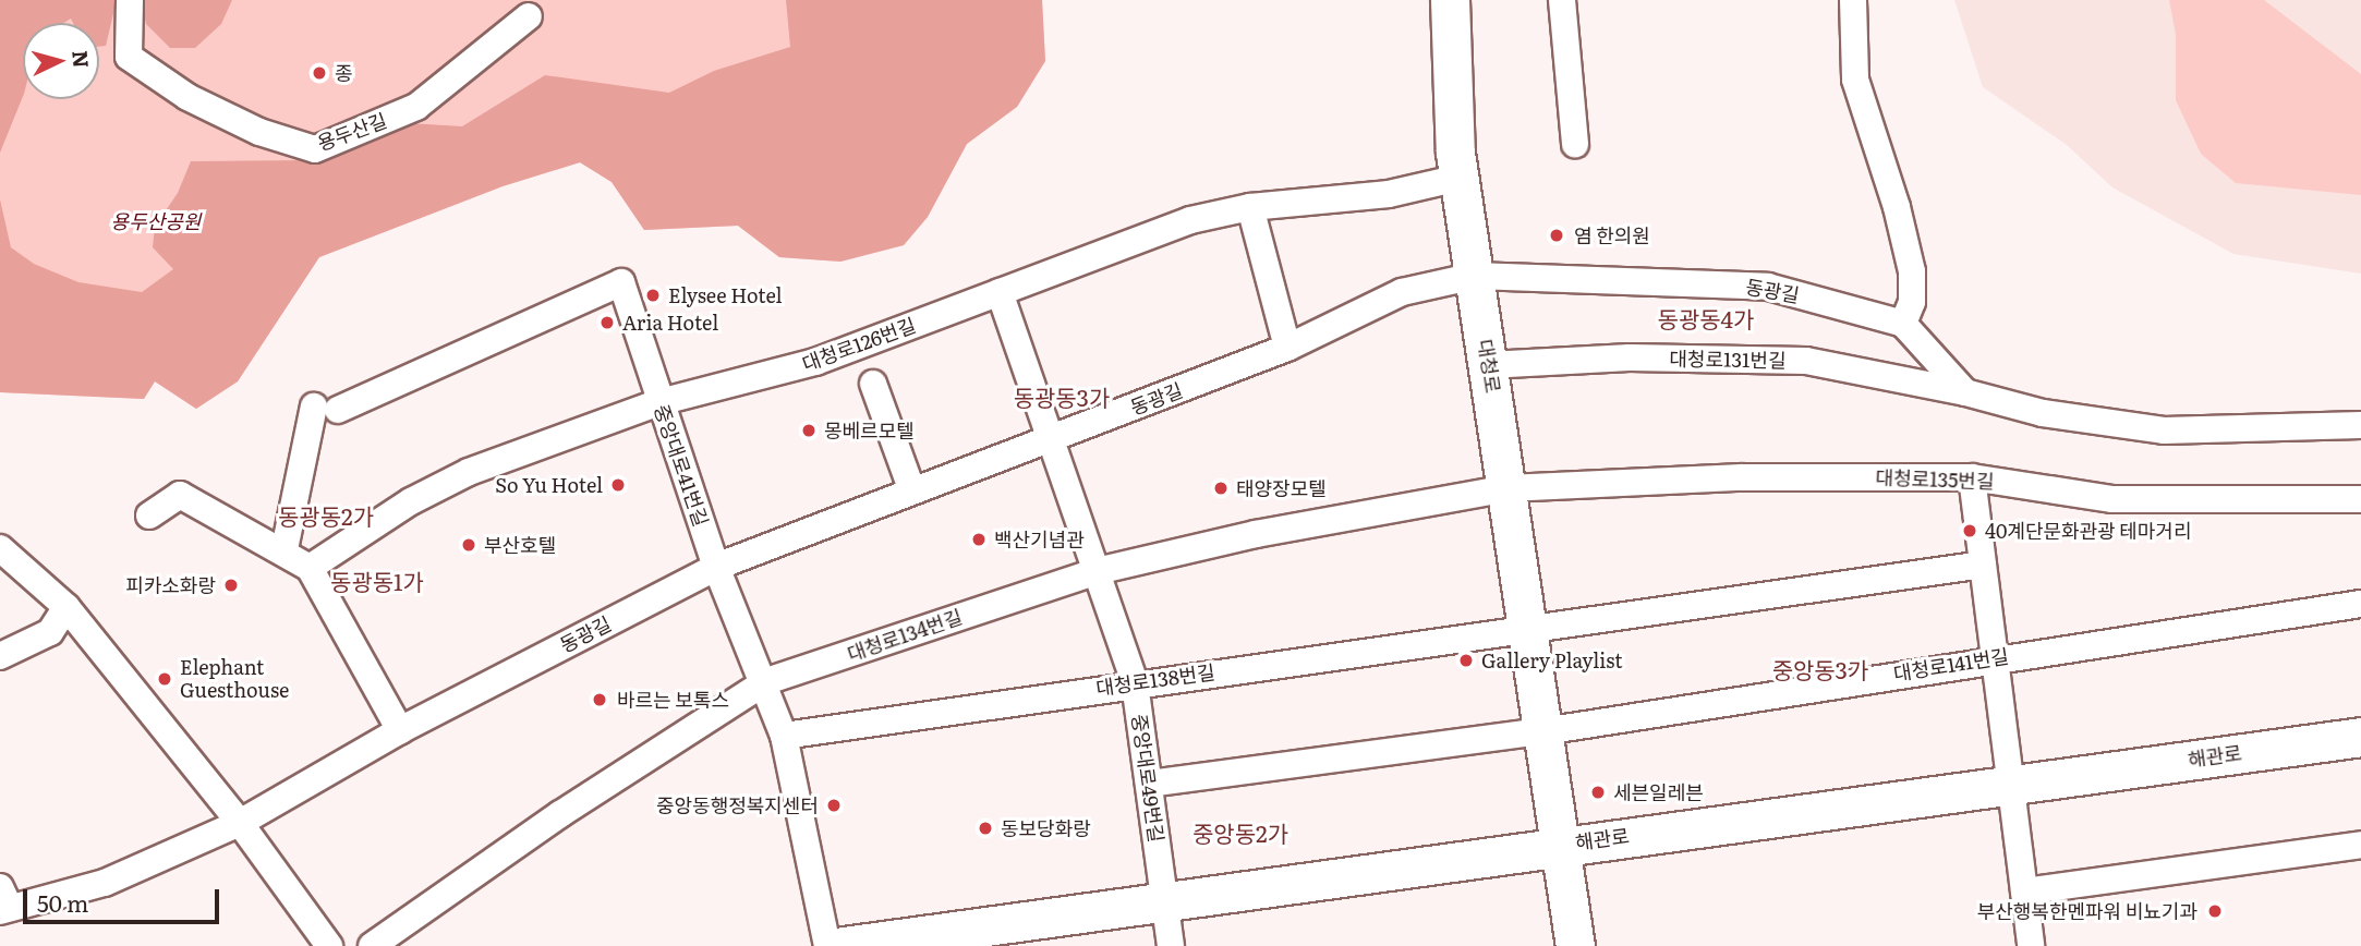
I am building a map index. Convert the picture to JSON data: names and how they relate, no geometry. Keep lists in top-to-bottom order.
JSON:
{
  "streets": {
    "main road": ["대청로", "해관로"],
    "street": [
      "용두산길",
      "동광길",
      "대청로126번길",
      "대청로131번길",
      "중앙대로41번길",
      "대청로135번길",
      "대청로134번길",
      "대청로141번길",
      "대청로138번길",
      "중앙대로49번길"
    ]
  },
  "crossings": [
    ["동광길", "대청로"],
    ["동광길", "중앙대로41번길"],
    ["동광길", "중앙대로49번길"],
    ["대청로126번길", "대청로"],
    ["대청로126번길", "중앙대로41번길"],
    ["대청로126번길", "중앙대로49번길"],
    ["대청로131번길", "대청로"],
    ["대청로", "대청로135번길"],
    ["대청로", "대청로134번길"],
    ["대청로", "대청로141번길"],
    ["대청로", "대청로138번길"],
    ["대청로", "해관로"],
    ["중앙대로41번길", "대청로134번길"],
    ["중앙대로41번길", "대청로138번길"],
    ["대청로135번길", "대청로134번길"],
    ["대청로134번길", "중앙대로49번길"],
    ["대청로138번길", "중앙대로49번길"],
    ["해관로", "중앙대로49번길"]
  ],
  "districts": [
    "동광동4가",
    "동광동3가",
    "동광동2가",
    "동광동1가",
    "중앙동3가",
    "중앙동2가"
  ],
  "parks": ["용두산공원"],
  "places": [
    "종",
    "염 한의원",
    "Elysee Hotel",
    "Aria Hotel",
    "몽베르모텔",
    "So Yu Hotel",
    "태양장모텔",
    "40계단문화관광 테마거리",
    "백산기념관",
    "부산호텔",
    "피카소화랑",
    "Gallery Playlist",
    "Elephant Guesthouse",
    "바르는 보톡스",
    "세븐일레븐",
    "중앙동행정복지센터",
    "동보당화랑",
    "부산행복한멘파워 비뇨기과"
  ],
  "scale_bar": "50 m",
  "north": "right"
}
